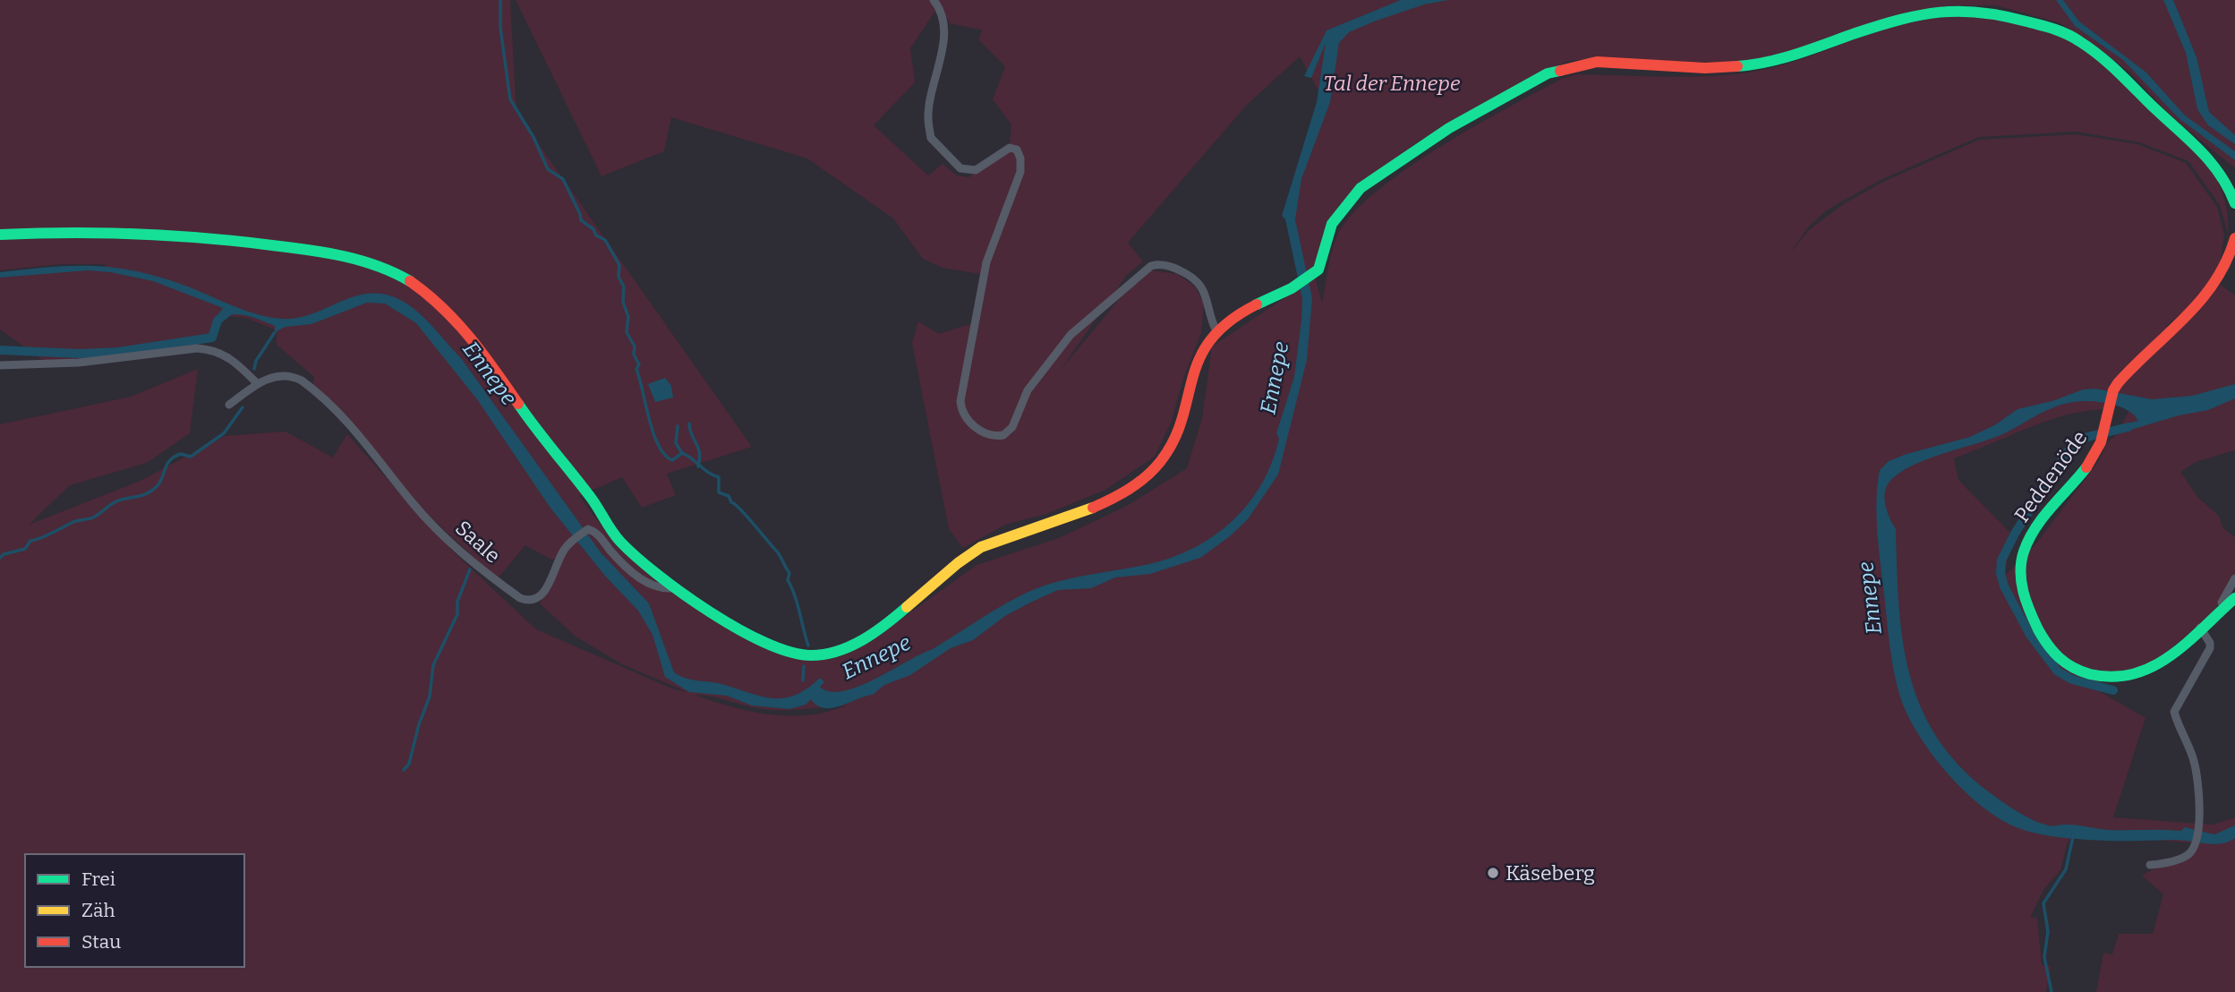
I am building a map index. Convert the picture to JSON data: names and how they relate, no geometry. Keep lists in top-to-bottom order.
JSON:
{
  "streets": {
    "street": ["Peddenöde", "Saale"]
  },
  "water": ["Ennepe"],
  "parks": ["Tal der Ennepe"],
  "places": ["Käseberg"],
  "legend": ["Frei", "Zäh", "Stau"]
}
